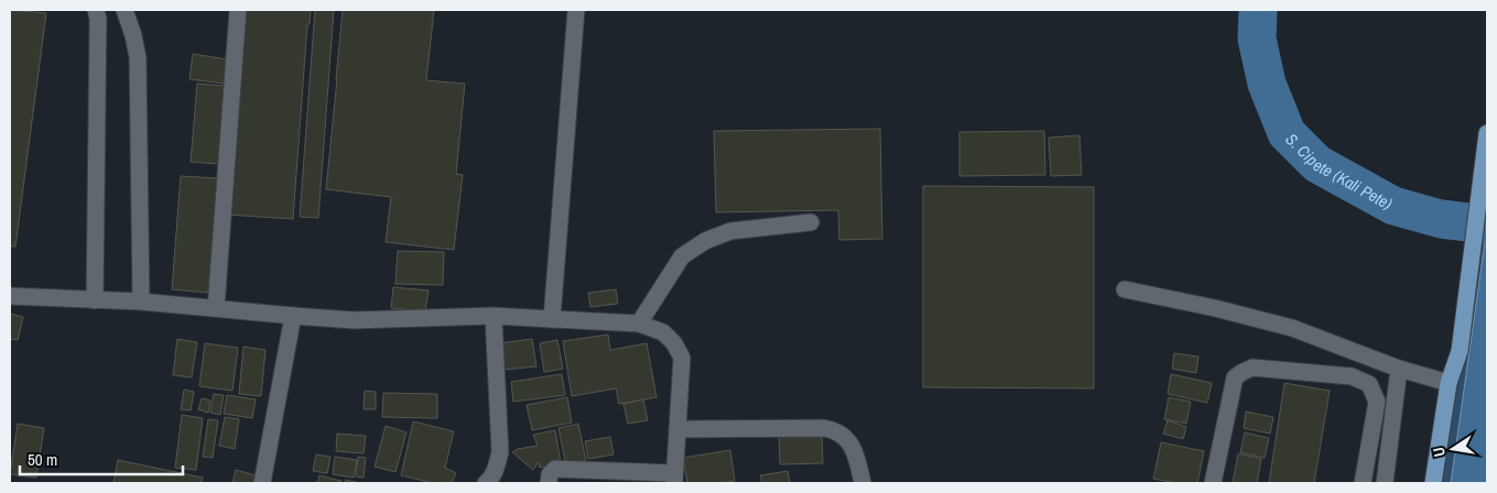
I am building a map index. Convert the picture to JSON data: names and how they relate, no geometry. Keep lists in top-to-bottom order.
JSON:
{
  "water": ["S. Cipete (Kali Pete)"],
  "scale_bar": "50 m",
  "north": "left"
}
